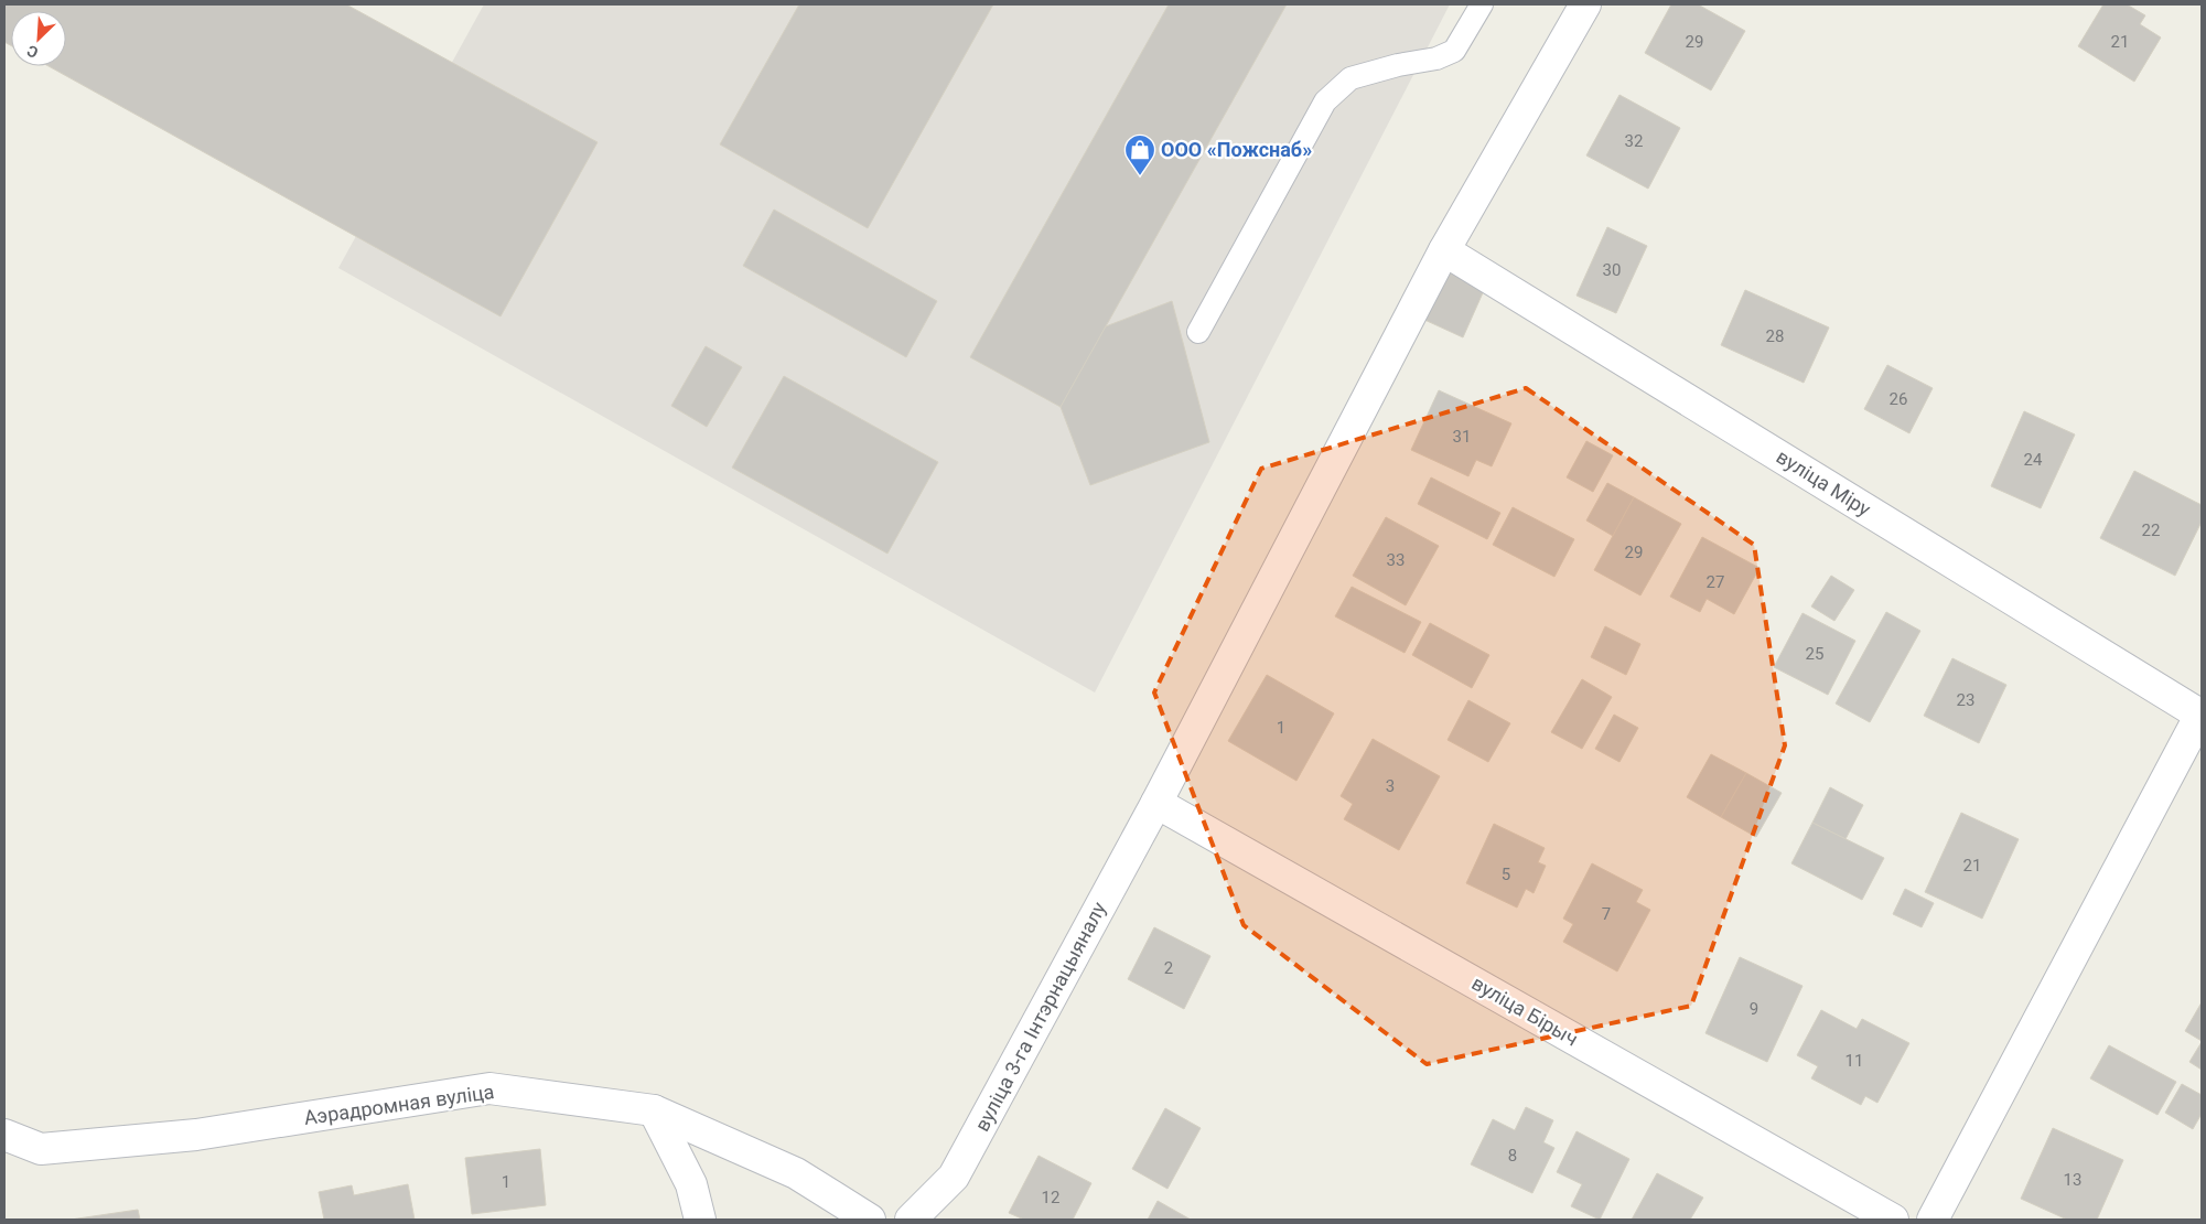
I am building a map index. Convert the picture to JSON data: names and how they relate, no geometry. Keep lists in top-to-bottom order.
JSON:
{
  "streets": {
    "street": [
      "вуліца Міру",
      "вуліца Бірыч",
      "вуліца 3-га Інтэрнацыяналу",
      "Аэрадромная вуліца"
    ]
  },
  "crossings": [
    ["вуліца Міру", "вуліца 3-га Інтэрнацыяналу"],
    ["вуліца Бірыч", "вуліца 3-га Інтэрнацыяналу"]
  ],
  "places": {
    "shop": ["ООО «Пожснаб»"]
  },
  "house_numbers": [
    "29",
    "21",
    "32",
    "30",
    "28",
    "26",
    "31",
    "24",
    "22",
    "29",
    "33",
    "27",
    "25",
    "23",
    "1",
    "3",
    "21",
    "5",
    "7",
    "2",
    "9",
    "11",
    "8",
    "13",
    "1",
    "12"
  ],
  "north": "bottom left"
}
